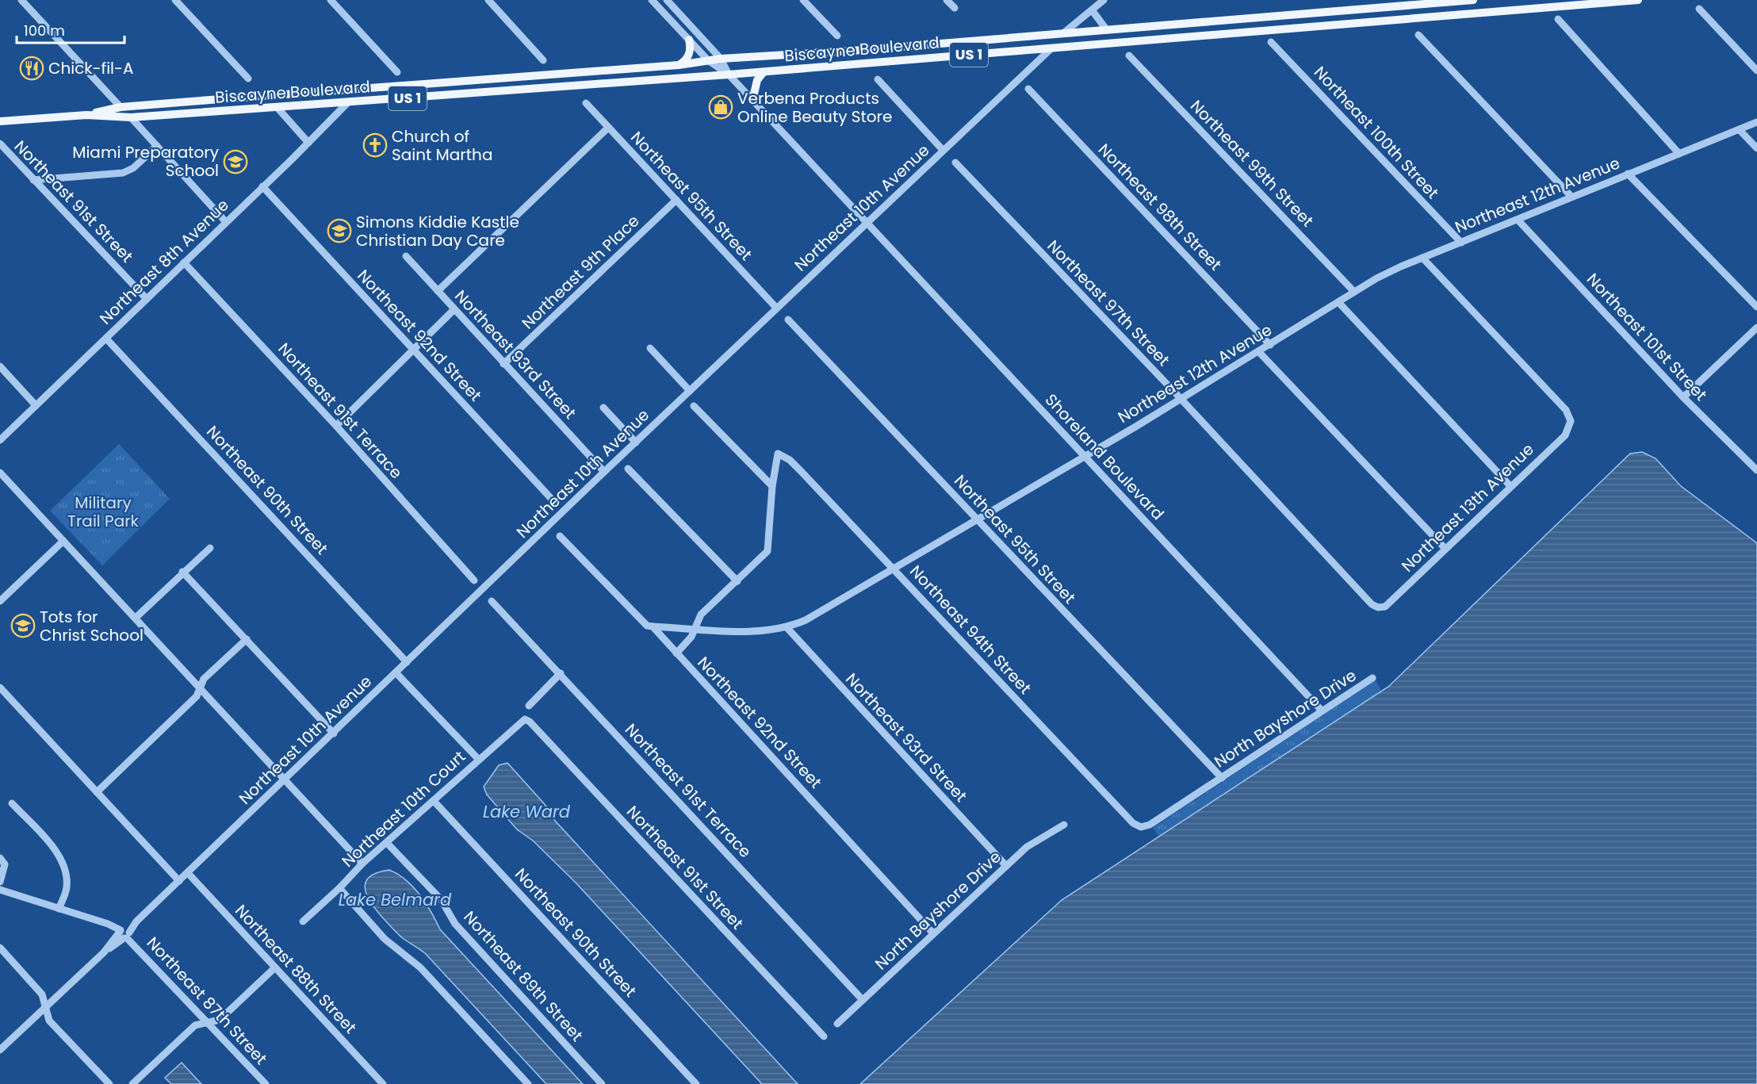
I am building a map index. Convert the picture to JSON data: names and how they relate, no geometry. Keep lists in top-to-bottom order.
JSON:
{
  "streets": {
    "main road": ["Biscayne Boulevard", "US 1"],
    "street": [
      "Northeast 100th Street",
      "Northeast 99th Street",
      "Northeast 12th Avenue",
      "Northeast 95th Street",
      "Northeast 91st Street",
      "Northeast 98th Street",
      "Northeast 10th Avenue",
      "Northeast 8th Avenue",
      "Northeast 9th Place",
      "Northeast 97th Street",
      "Northeast 92nd Street",
      "Northeast 101st Street",
      "Northeast 93rd Street",
      "Northeast 91st Terrace",
      "Shoreland Boulevard",
      "Northeast 90th Street",
      "Northeast 13th Avenue",
      "Northeast 94th Street",
      "North Bayshore Drive",
      "Northeast 10th Court",
      "Northeast 88th Street",
      "Northeast 89th Street",
      "Northeast 87th Street"
    ]
  },
  "crossings": [
    ["Biscayne Boulevard", "Northeast 10th Avenue"],
    ["Biscayne Boulevard", "Northeast 8th Avenue"],
    ["Biscayne Boulevard", "Shoreland Boulevard"],
    ["Northeast 100th Street", "Northeast 12th Avenue"],
    ["Northeast 99th Street", "Northeast 12th Avenue"],
    ["Northeast 12th Avenue", "Northeast 95th Street"],
    ["Northeast 12th Avenue", "Northeast 98th Street"],
    ["Northeast 12th Avenue", "Northeast 97th Street"],
    ["Northeast 12th Avenue", "Northeast 92nd Street"],
    ["Northeast 12th Avenue", "Northeast 101st Street"],
    ["Northeast 12th Avenue", "Northeast 93rd Street"],
    ["Northeast 12th Avenue", "Shoreland Boulevard"],
    ["Northeast 12th Avenue", "Northeast 13th Avenue"],
    ["Northeast 12th Avenue", "Northeast 94th Street"],
    ["Northeast 95th Street", "Northeast 10th Avenue"],
    ["Northeast 95th Street", "Northeast 9th Place"],
    ["Northeast 95th Street", "North Bayshore Drive"],
    ["Northeast 91st Street", "Northeast 8th Avenue"],
    ["Northeast 91st Street", "Northeast 10th Court"],
    ["Northeast 10th Avenue", "Northeast 93rd Street"],
    ["Northeast 10th Avenue", "Shoreland Boulevard"],
    ["Northeast 10th Avenue", "Northeast 90th Street"],
    ["Northeast 10th Avenue", "Northeast 88th Street"],
    ["Northeast 10th Avenue", "Northeast 87th Street"],
    ["Northeast 8th Avenue", "Northeast 92nd Street"],
    ["Northeast 8th Avenue", "Northeast 91st Terrace"],
    ["Northeast 8th Avenue", "Northeast 90th Street"],
    ["Northeast 9th Place", "Northeast 93rd Street"],
    ["Northeast 97th Street", "Northeast 13th Avenue"],
    ["Northeast 92nd Street", "North Bayshore Drive"],
    ["Northeast 93rd Street", "North Bayshore Drive"],
    ["Northeast 91st Terrace", "North Bayshore Drive"],
    ["Shoreland Boulevard", "North Bayshore Drive"],
    ["Northeast 90th Street", "Northeast 10th Court"],
    ["Northeast 94th Street", "North Bayshore Drive"],
    ["Northeast 10th Court", "Northeast 89th Street"]
  ],
  "water": ["Lake Ward", "Lake Belmard"],
  "parks": ["Military Trail Park"],
  "places": {
    "restaurant": ["Chick-fil-A"],
    "shop": ["Verbena Products Online Beauty Store"],
    "church": ["Church of Saint Martha"],
    "school or university": ["Miami Preparatory School", "Simons Kiddie Kastle Christian Day Care", "Tots for Christ School"]
  },
  "scale_bar": "100 m"
}
